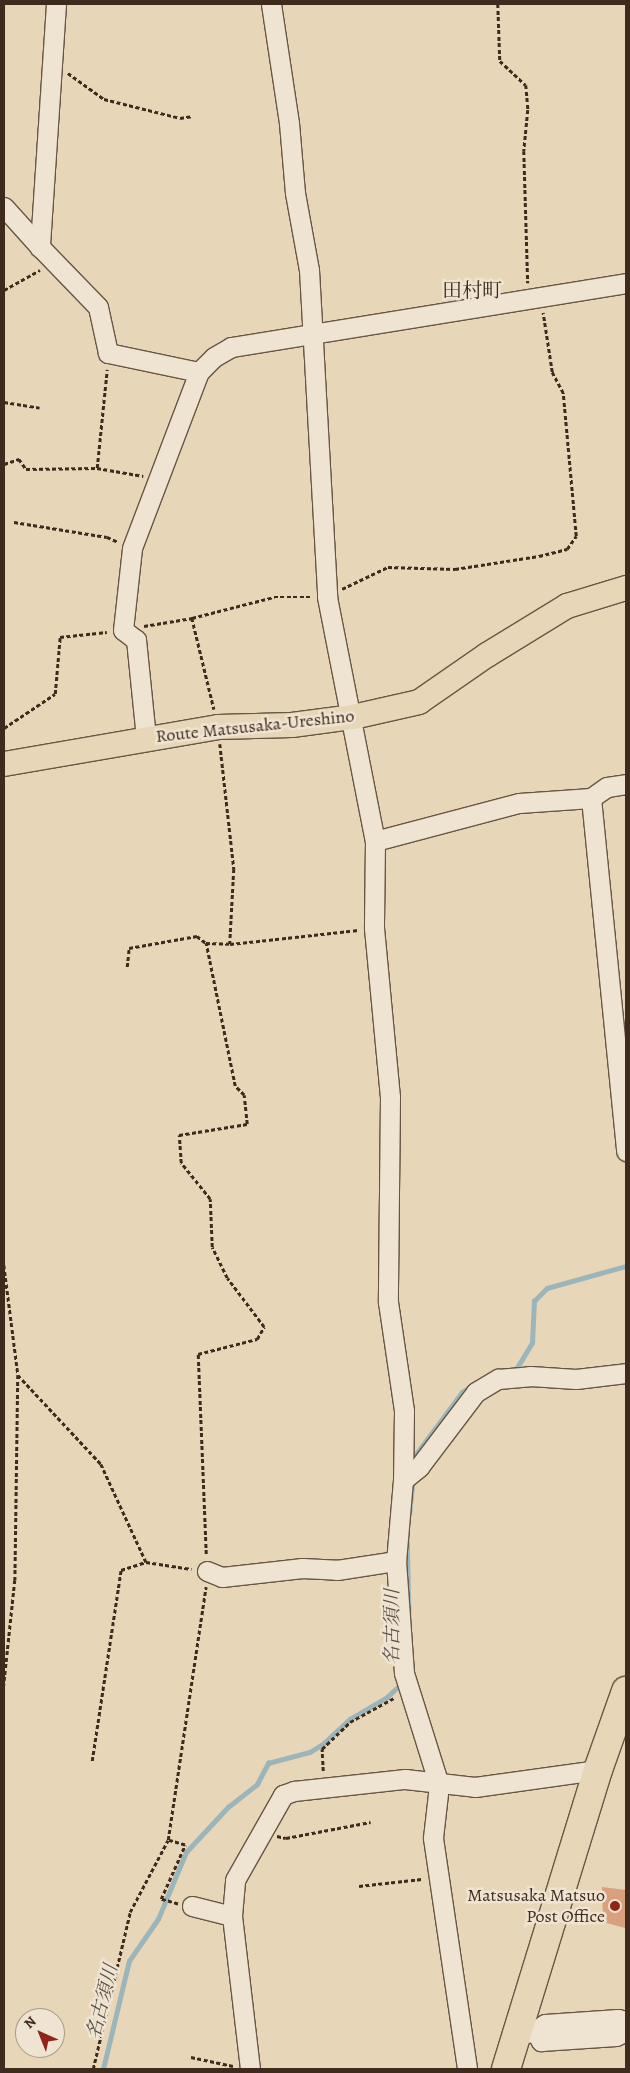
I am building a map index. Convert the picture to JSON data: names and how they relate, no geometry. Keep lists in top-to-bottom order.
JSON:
{
  "streets": {
    "main road": ["Route Matsusaka-Ureshino"]
  },
  "districts": ["田村町"],
  "water": ["名古須川"],
  "places": ["Matsusaka Matsuo Post Office"],
  "north": "top left"
}
